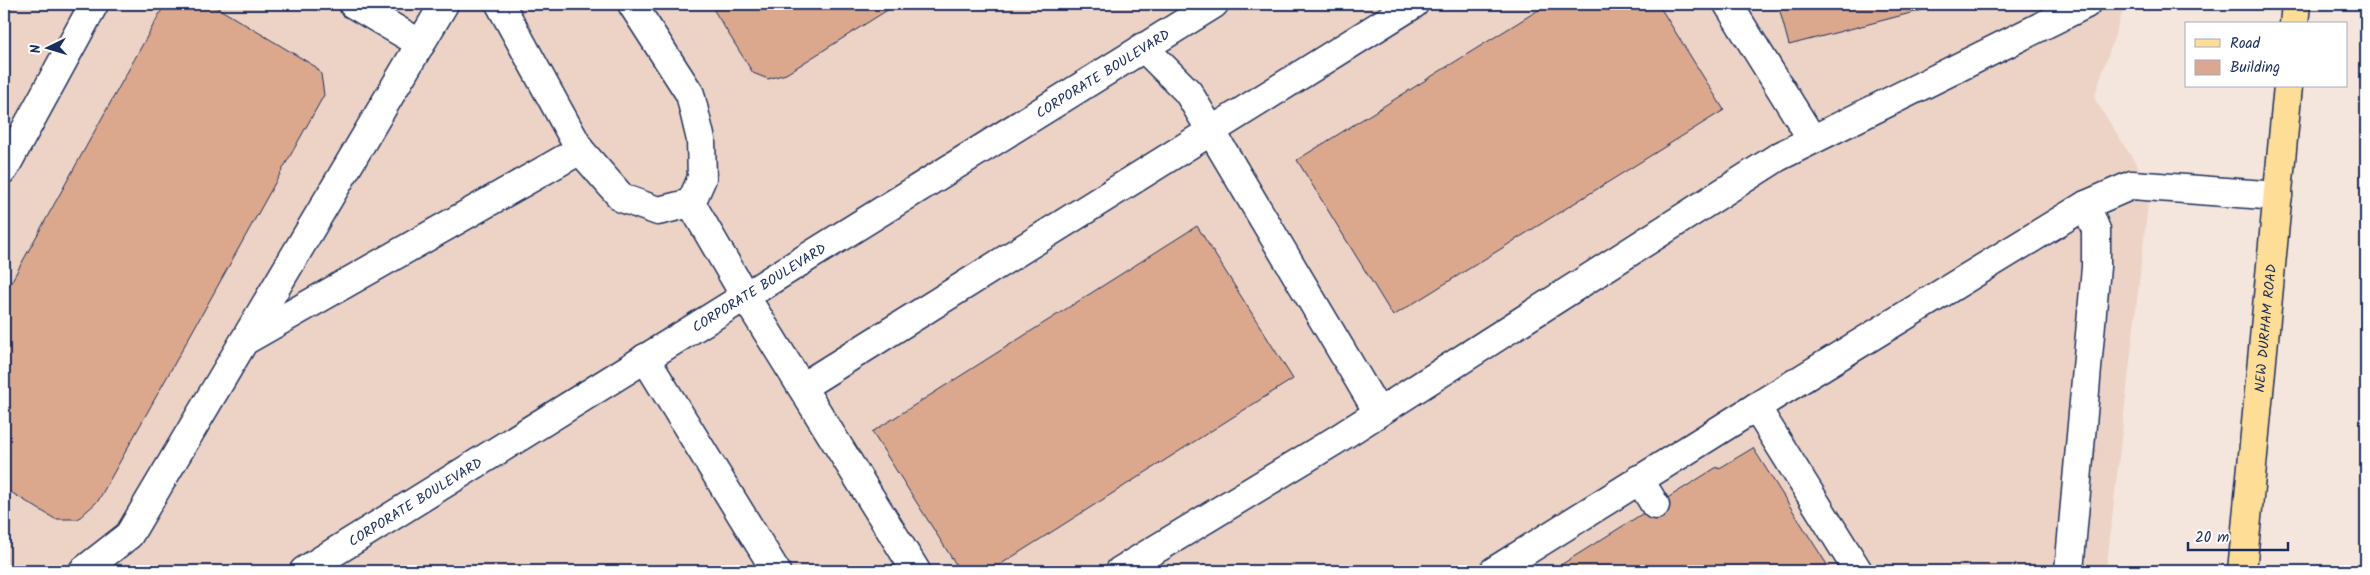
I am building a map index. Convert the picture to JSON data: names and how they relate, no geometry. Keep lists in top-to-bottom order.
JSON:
{
  "streets": {
    "main road": ["NEW DURHAM ROAD"],
    "street": ["CORPORATE BOULEVARD"]
  },
  "legend": ["Road", "Building"],
  "scale_bar": "20 m",
  "north": "left"
}
